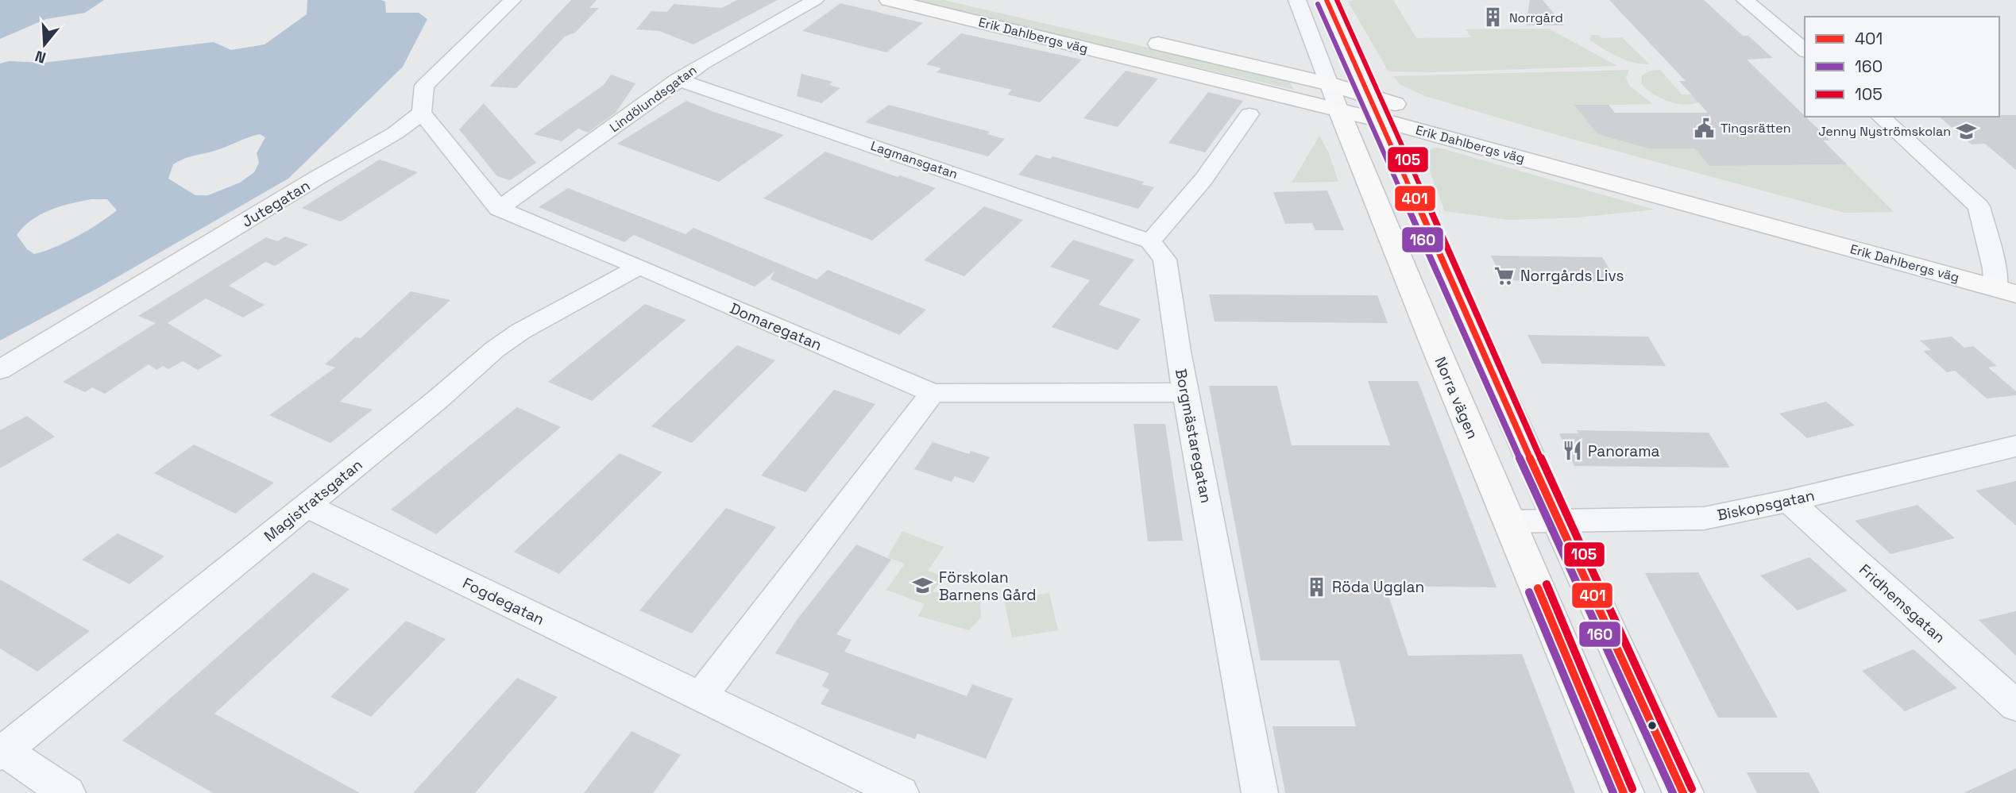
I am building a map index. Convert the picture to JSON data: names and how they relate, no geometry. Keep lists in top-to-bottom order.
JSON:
{
  "streets": {
    "main road": ["Erik Dahlbergs väg", "Norra vägen"],
    "street": [
      "Lindölundsgatan",
      "Lagmansgatan",
      "Jutegatan",
      "Domaregatan",
      "Borgmästaregatan",
      "Magistratsgatan",
      "Biskopsgatan",
      "Fogdegatan",
      "Fridhemsgatan"
    ]
  },
  "crossings": [
    ["Erik Dahlbergs väg", "Norra vägen"],
    ["Lindölundsgatan", "Lagmansgatan"],
    ["Lindölundsgatan", "Domaregatan"],
    ["Lagmansgatan", "Borgmästaregatan"],
    ["Jutegatan", "Domaregatan"],
    ["Domaregatan", "Borgmästaregatan"],
    ["Domaregatan", "Magistratsgatan"],
    ["Norra vägen", "Biskopsgatan"],
    ["Magistratsgatan", "Fogdegatan"],
    ["Biskopsgatan", "Fridhemsgatan"]
  ],
  "places": {
    "building": ["Norrgård", "Röda Ugglan"],
    "public building": ["Tingsrätten"],
    "school or university": ["Jenny Nyströmskolan", "Förskolan Barnens Gård"],
    "supermarket": ["Norrgårds Livs"],
    "restaurant": ["Panorama"]
  },
  "lines": ["transit line 401", "transit line 105", "transit line 160"],
  "legend": ["401", "160", "105"],
  "north": "bottom"
}
